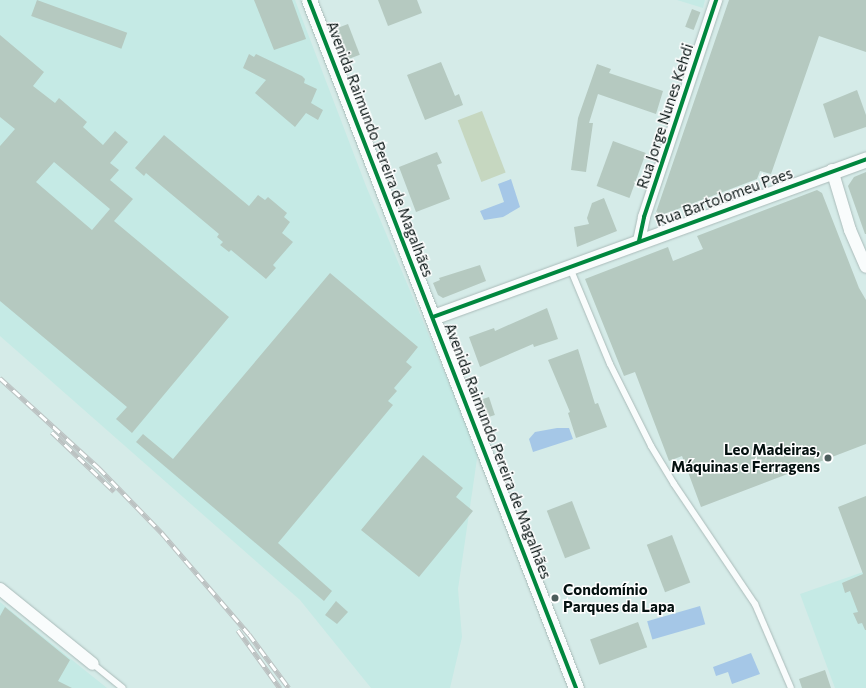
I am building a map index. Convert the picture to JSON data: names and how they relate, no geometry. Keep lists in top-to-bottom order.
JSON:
{
  "streets": {
    "street": ["Rua Jorge Nunes Kehdi", "Avenida Raimundo Pereira de Magalhães", "Rua Bartolomeu Paes"]
  },
  "crossings": [
    ["Rua Jorge Nunes Kehdi", "Rua Bartolomeu Paes"],
    ["Avenida Raimundo Pereira de Magalhães", "Rua Bartolomeu Paes"]
  ],
  "places": ["Leo Madeiras, Máquinas e Ferragens", "Condomínio Parques da Lapa"]
}
